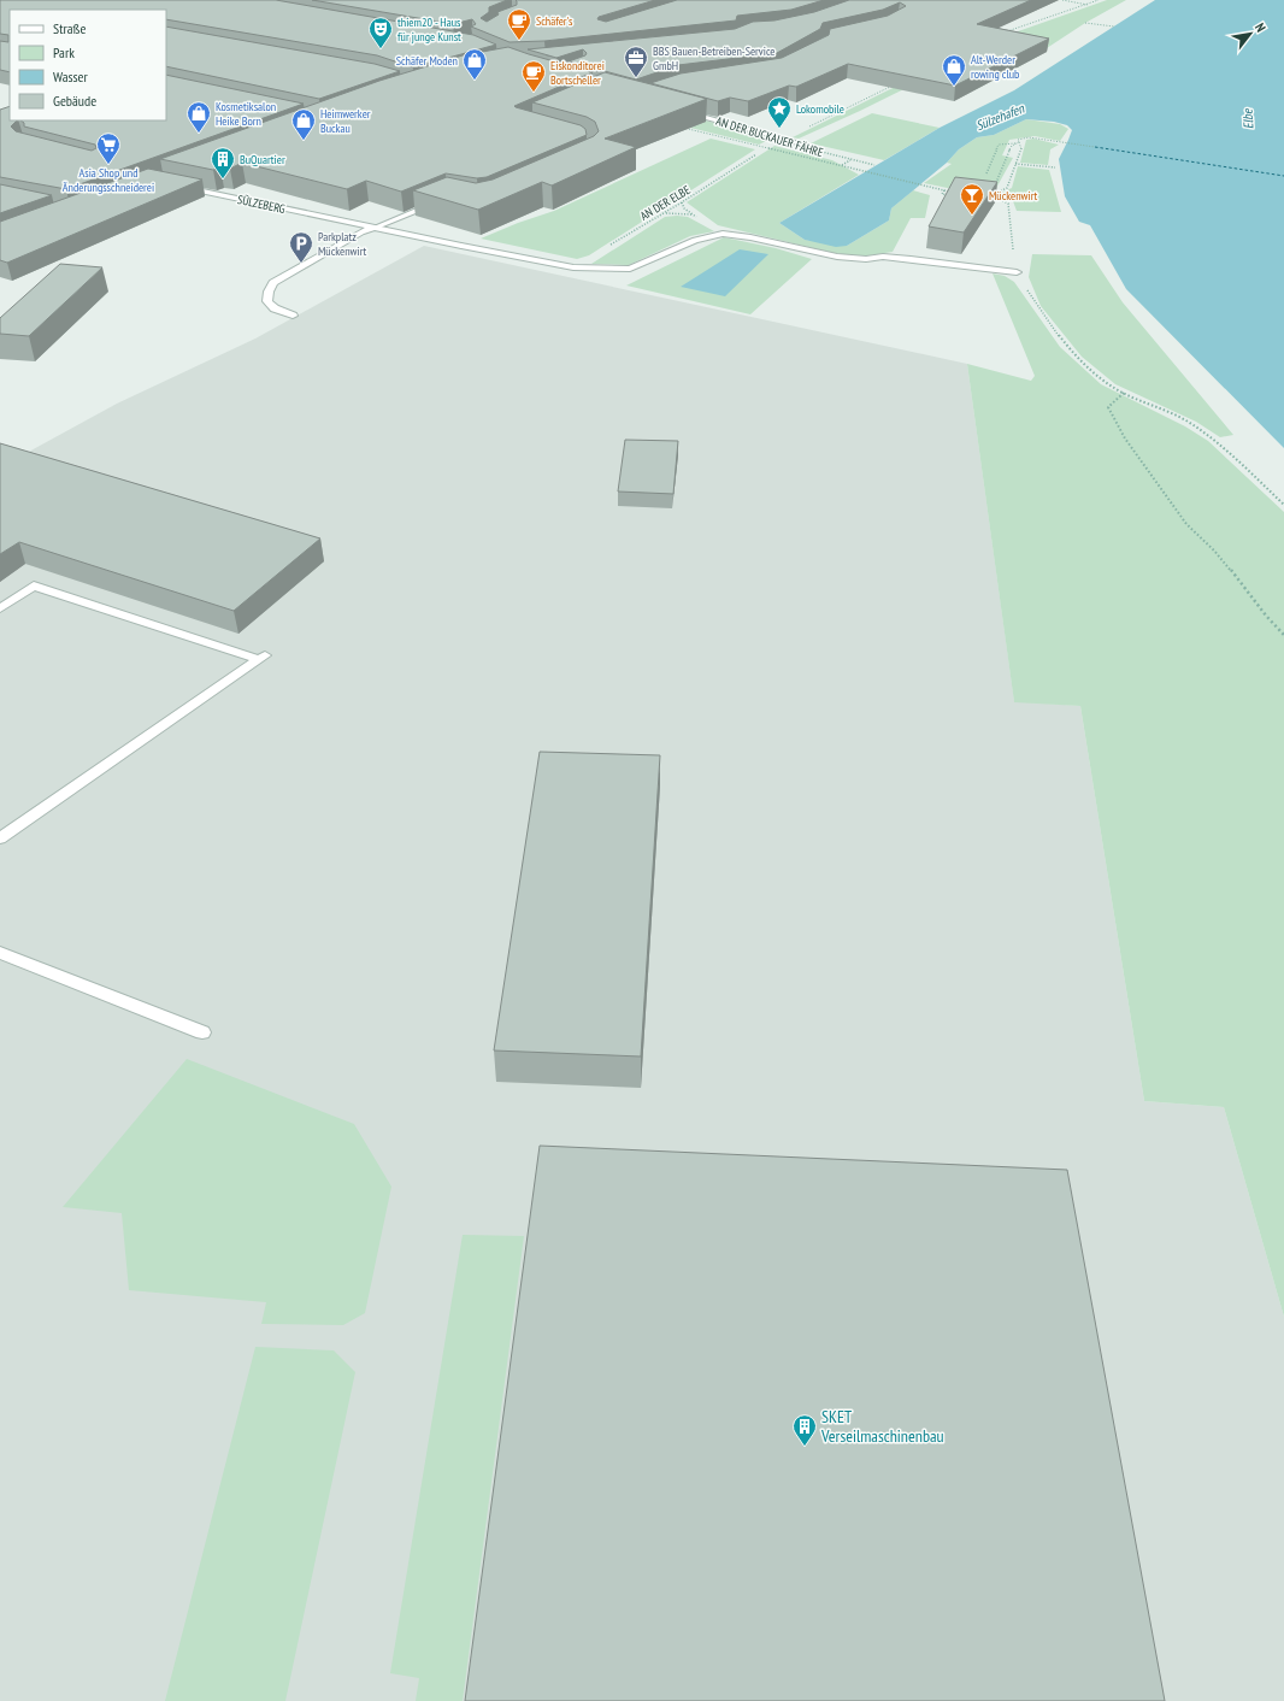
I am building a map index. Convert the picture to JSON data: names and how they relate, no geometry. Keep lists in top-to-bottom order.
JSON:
{
  "streets": {
    "street": ["AN DER BUCKAUER FÄHRE", "SÜLZEBERG"],
    "path": ["AN DER ELBE"]
  },
  "crossings": [
    ["AN DER ELBE", "SÜLZEBERG"]
  ],
  "water": ["Sülzehafen", "Elbe"],
  "places": {
    "cafe": ["Schäfer's", "Eiskonditorei Bortscheller"],
    "theatre": ["thiem20 - Haus für junge Kunst"],
    "office": ["BBS Bauen-Betreiben-Service GmbH"],
    "shop": [
      "Schäfer Moden",
      "Alt-Werder rowing club",
      "Kosmetiksalon Heike Born",
      "Heimwerker Buckau"
    ],
    "place": ["Lokomobile"],
    "supermarket": ["Asia Shop und Änderungsschneiderei"],
    "building": ["BuQuartier", "SKET Verseilmaschinenbau"],
    "bar": ["Mückenwirt"],
    "parking": ["Parkplatz Mückenwirt"]
  },
  "legend": [
    "Straße",
    "Park",
    "Wasser",
    "Gebäude"
  ],
  "north": "top right"
}
